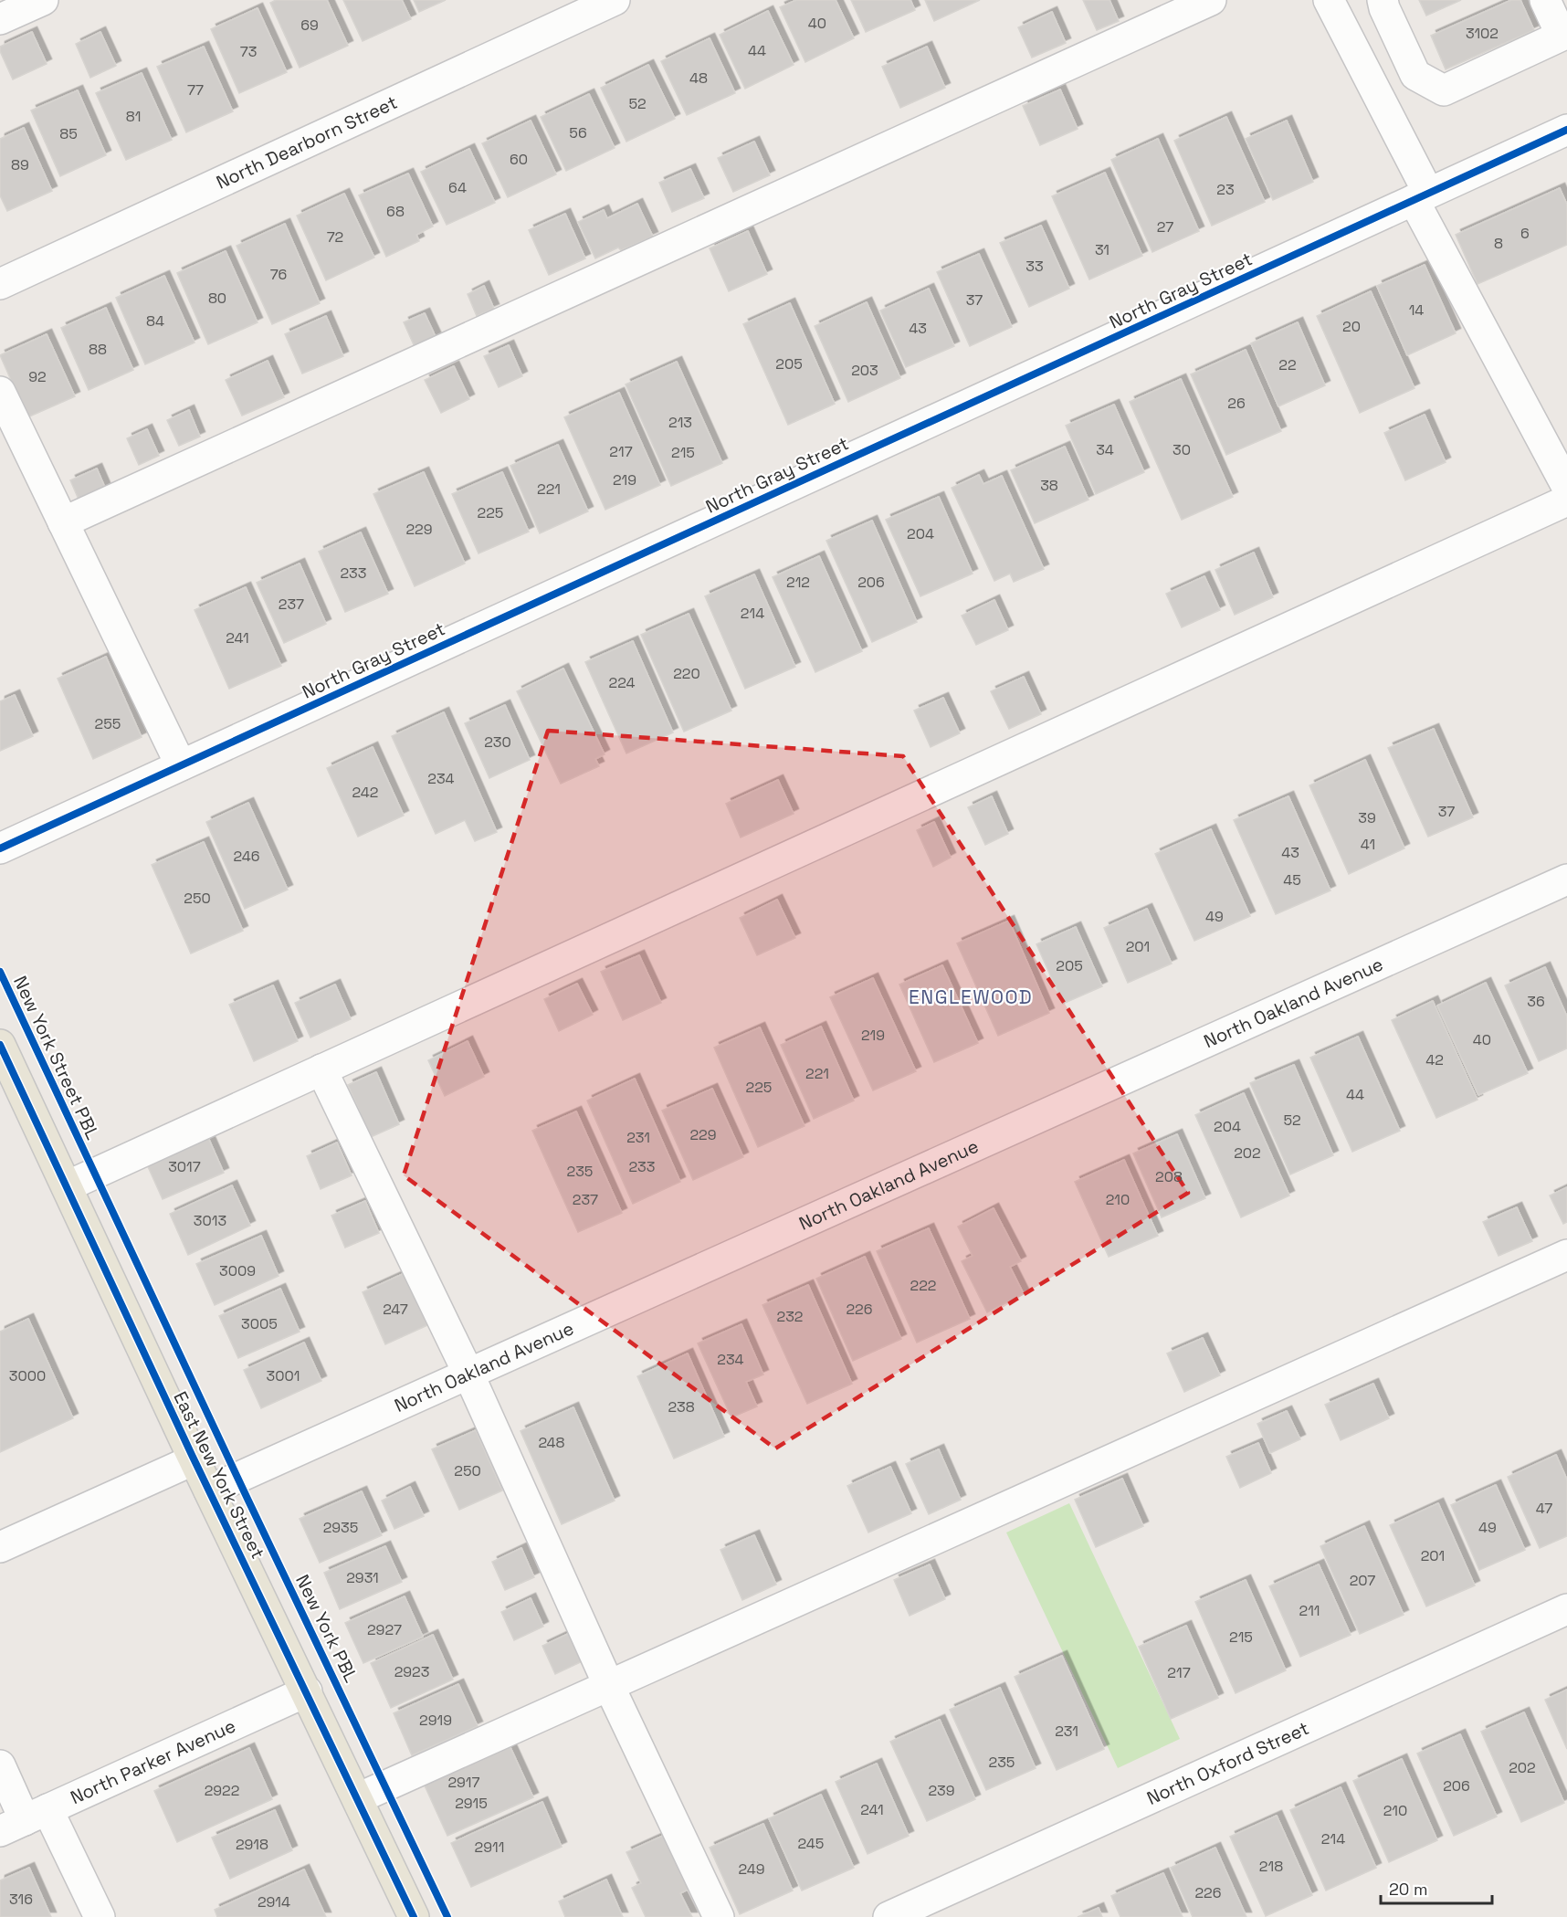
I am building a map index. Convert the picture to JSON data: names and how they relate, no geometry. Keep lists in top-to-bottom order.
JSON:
{
  "streets": {
    "main road": ["East New York Street"],
    "street": [
      "North Dearborn Street",
      "North Gray Street",
      "North Oakland Avenue",
      "North Parker Avenue",
      "North Oxford Street"
    ],
    "cycle path": ["New York Street PBL"]
  },
  "crossings": [
    ["North Oakland Avenue", "East New York Street"],
    ["East New York Street", "North Parker Avenue"]
  ],
  "districts": ["ENGLEWOOD"],
  "house_numbers": [
    "40",
    "69",
    "3102",
    "44",
    "73",
    "48",
    "77",
    "52",
    "81",
    "56",
    "85",
    "60",
    "89",
    "64",
    "23",
    "68",
    "27",
    "6",
    "72",
    "8",
    "31",
    "33",
    "76",
    "80",
    "37",
    "14",
    "84",
    "20",
    "43",
    "88",
    "205",
    "22",
    "203",
    "92",
    "26",
    "213",
    "34",
    "30",
    "217",
    "215",
    "219",
    "38",
    "221",
    "225",
    "229",
    "204",
    "233",
    "212",
    "206",
    "237",
    "214",
    "241",
    "220",
    "224",
    "255",
    "230",
    "234",
    "242",
    "37",
    "39",
    "41",
    "43",
    "246",
    "45",
    "250",
    "49",
    "201",
    "205",
    "36",
    "219",
    "40",
    "42",
    "221",
    "225",
    "44",
    "52",
    "204",
    "229",
    "231",
    "202",
    "3017",
    "233",
    "235",
    "208",
    "237",
    "210",
    "3013",
    "3009",
    "222",
    "247",
    "226",
    "232",
    "3005",
    "234",
    "3000",
    "3001",
    "238",
    "248",
    "250",
    "47",
    "2935",
    "49",
    "201",
    "2931",
    "207",
    "211",
    "2927",
    "215",
    "2923",
    "217",
    "2919",
    "231",
    "235",
    "202",
    "2917",
    "206",
    "2922",
    "239",
    "2915",
    "241",
    "210",
    "214",
    "245",
    "2918",
    "2911",
    "218",
    "249",
    "226",
    "316",
    "2914"
  ],
  "scale_bar": "20 m"
}
